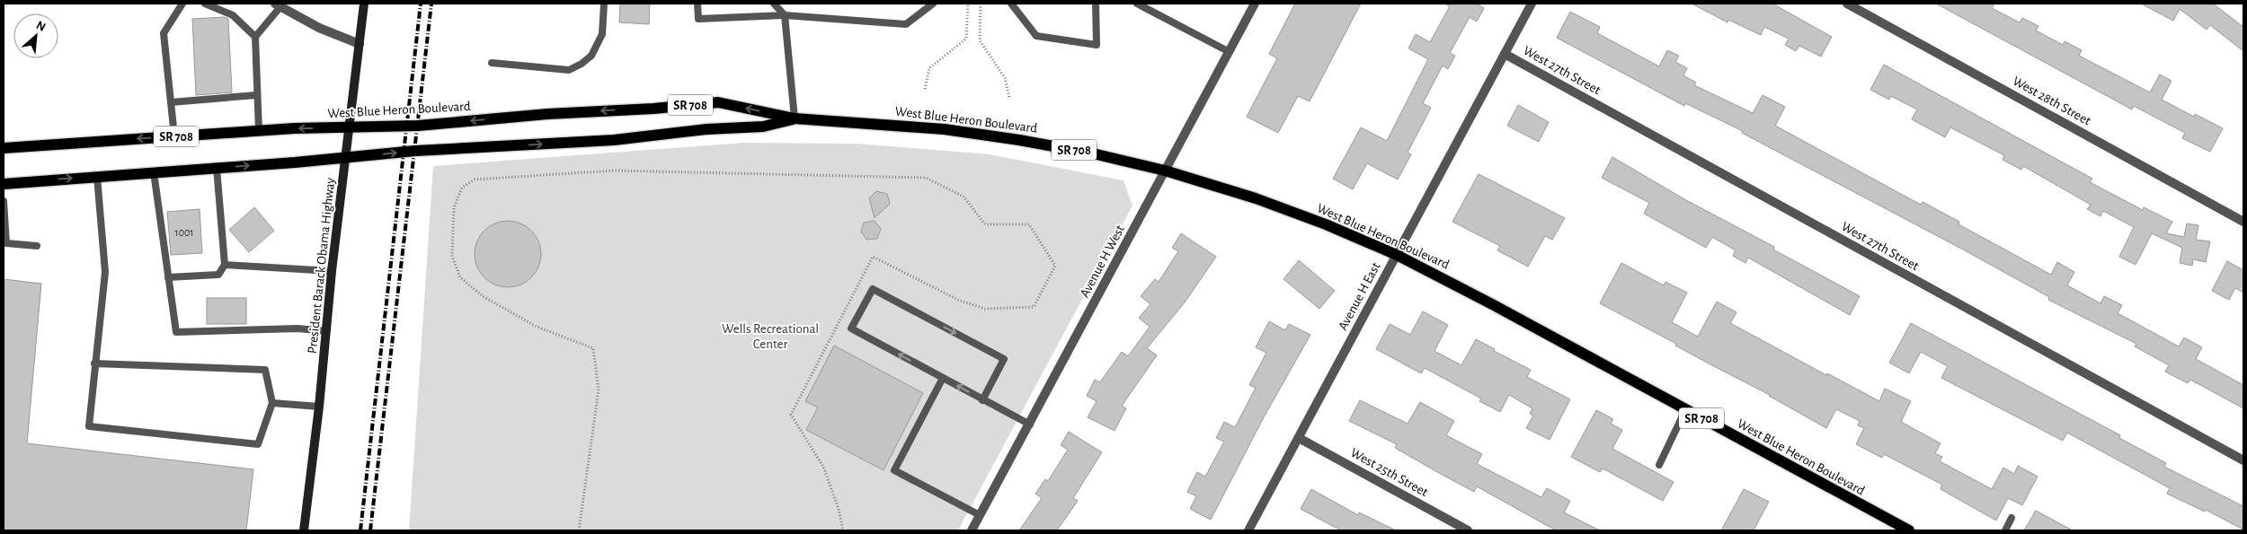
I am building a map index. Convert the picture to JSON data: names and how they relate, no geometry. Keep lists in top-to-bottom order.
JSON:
{
  "streets": {
    "main road": ["SR 708", "West Blue Heron Boulevard", "President Barack Obama Highway"],
    "street": [
      "West 27th Street",
      "West 28th Street",
      "Avenue H West",
      "Avenue H East",
      "West 25th Street"
    ]
  },
  "crossings": [
    ["West 27th Street", "Avenue H East"],
    ["West Blue Heron Boulevard", "Avenue H West"],
    ["West Blue Heron Boulevard", "President Barack Obama Highway"],
    ["West Blue Heron Boulevard", "Avenue H East"],
    ["Avenue H East", "West 25th Street"]
  ],
  "parks": ["Wells Recreational Center"],
  "house_numbers": ["1001"],
  "north": "top right"
}
